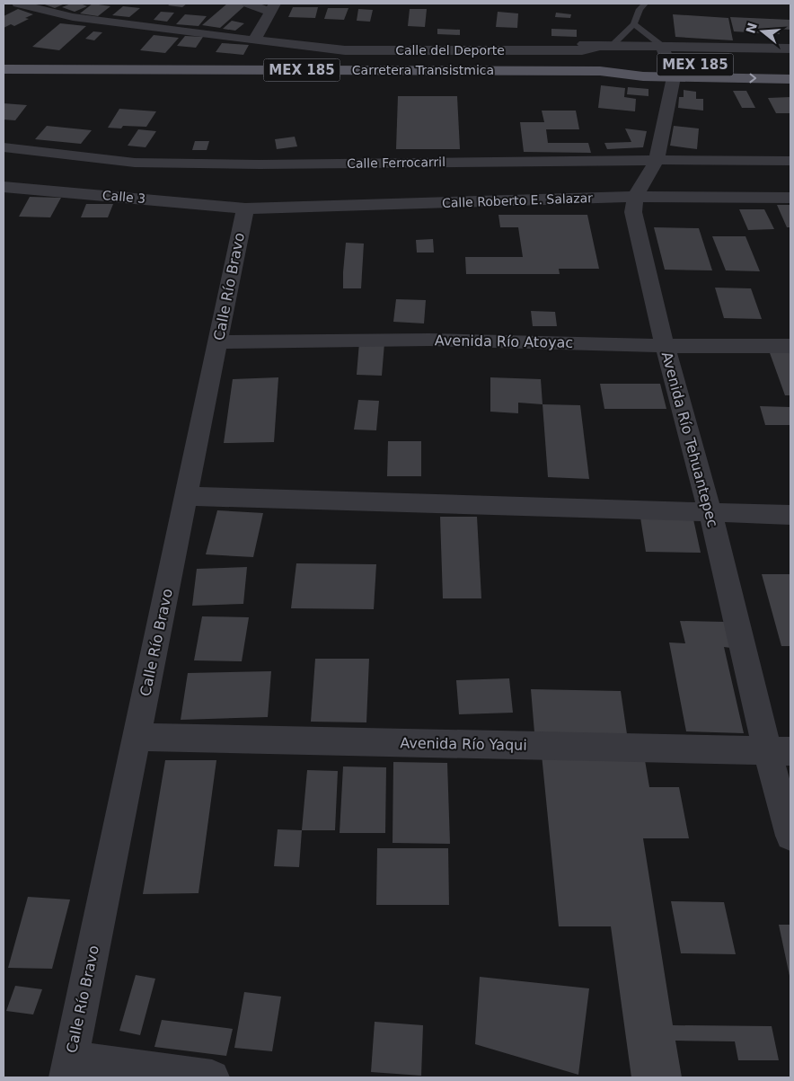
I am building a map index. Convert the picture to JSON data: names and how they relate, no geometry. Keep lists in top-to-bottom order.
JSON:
{
  "streets": {
    "main road": ["MEX 185", "Carretera Transistmica"],
    "street": [
      "Calle del Deporte",
      "Calle Ferrocarril",
      "Calle 3",
      "Calle Roberto E. Salazar",
      "Calle Río Bravo",
      "Avenida Río Atoyac",
      "Avenida Río Tehuantepec",
      "Avenida Río Yaqui"
    ]
  },
  "crossings": [
    ["Calle del Deporte", "Carretera Transistmica"],
    ["Calle del Deporte", "Avenida Río Tehuantepec"],
    ["Carretera Transistmica", "Avenida Río Tehuantepec"],
    ["Calle Ferrocarril", "Avenida Río Tehuantepec"],
    ["Calle 3", "Calle Roberto E. Salazar"],
    ["Calle 3", "Calle Río Bravo"],
    ["Calle Roberto E. Salazar", "Calle Río Bravo"],
    ["Calle Roberto E. Salazar", "Avenida Río Tehuantepec"],
    ["Calle Río Bravo", "Avenida Río Atoyac"],
    ["Calle Río Bravo", "Avenida Río Yaqui"],
    ["Avenida Río Atoyac", "Avenida Río Tehuantepec"],
    ["Avenida Río Tehuantepec", "Avenida Río Yaqui"]
  ],
  "north": "left"
}
